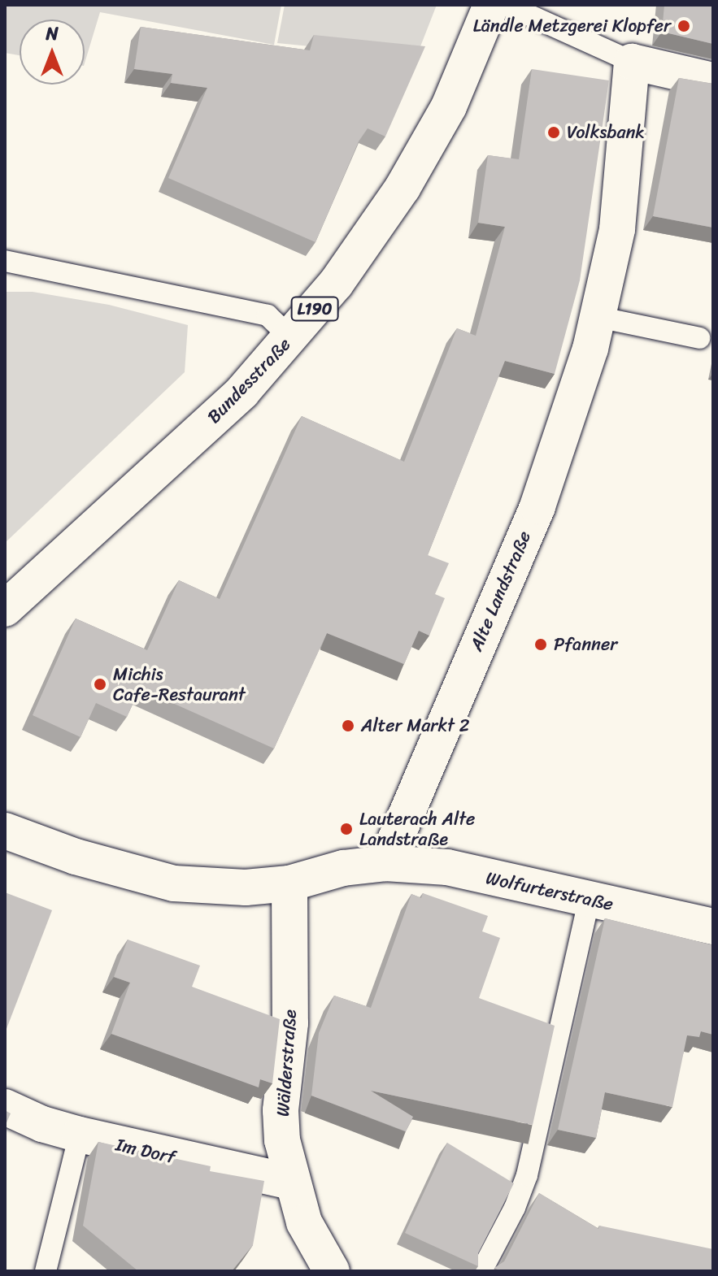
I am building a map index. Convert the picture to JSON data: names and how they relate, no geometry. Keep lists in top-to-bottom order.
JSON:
{
  "streets": {
    "street": [
      "L190",
      "Bundesstraße",
      "Alte Landstraße",
      "Wolfurterstraße",
      "Wälderstraße",
      "Im Dorf"
    ]
  },
  "crossings": [
    ["Alte Landstraße", "Wolfurterstraße"],
    ["Wälderstraße", "Im Dorf"]
  ],
  "places": [
    "Ländle Metzgerei Klopfer",
    "Volksbank",
    "Pfanner",
    "Michis Cafe-Restaurant",
    "Alter Markt 2",
    "Lauterach Alte Landstraße"
  ],
  "north": "top"
}
